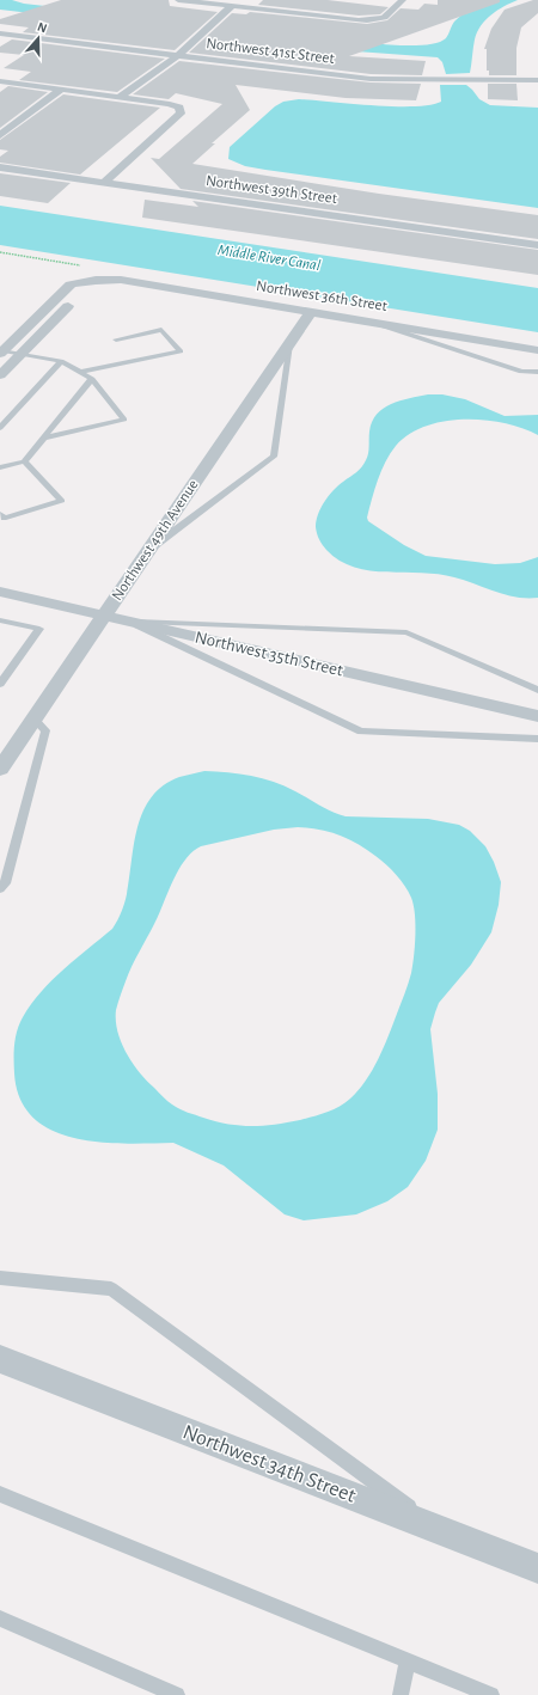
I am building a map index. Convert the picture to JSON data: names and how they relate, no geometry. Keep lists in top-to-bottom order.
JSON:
{
  "streets": {
    "street": [
      "Northwest 41st Street",
      "Northwest 39th Street",
      "Northwest 36th Street",
      "Northwest 49th Avenue",
      "Northwest 35th Street",
      "Northwest 34th Street"
    ]
  },
  "crossings": [
    ["Northwest 36th Street", "Northwest 49th Avenue"],
    ["Northwest 49th Avenue", "Northwest 35th Street"]
  ],
  "water": ["Middle River Canal"],
  "north": "top"
}
